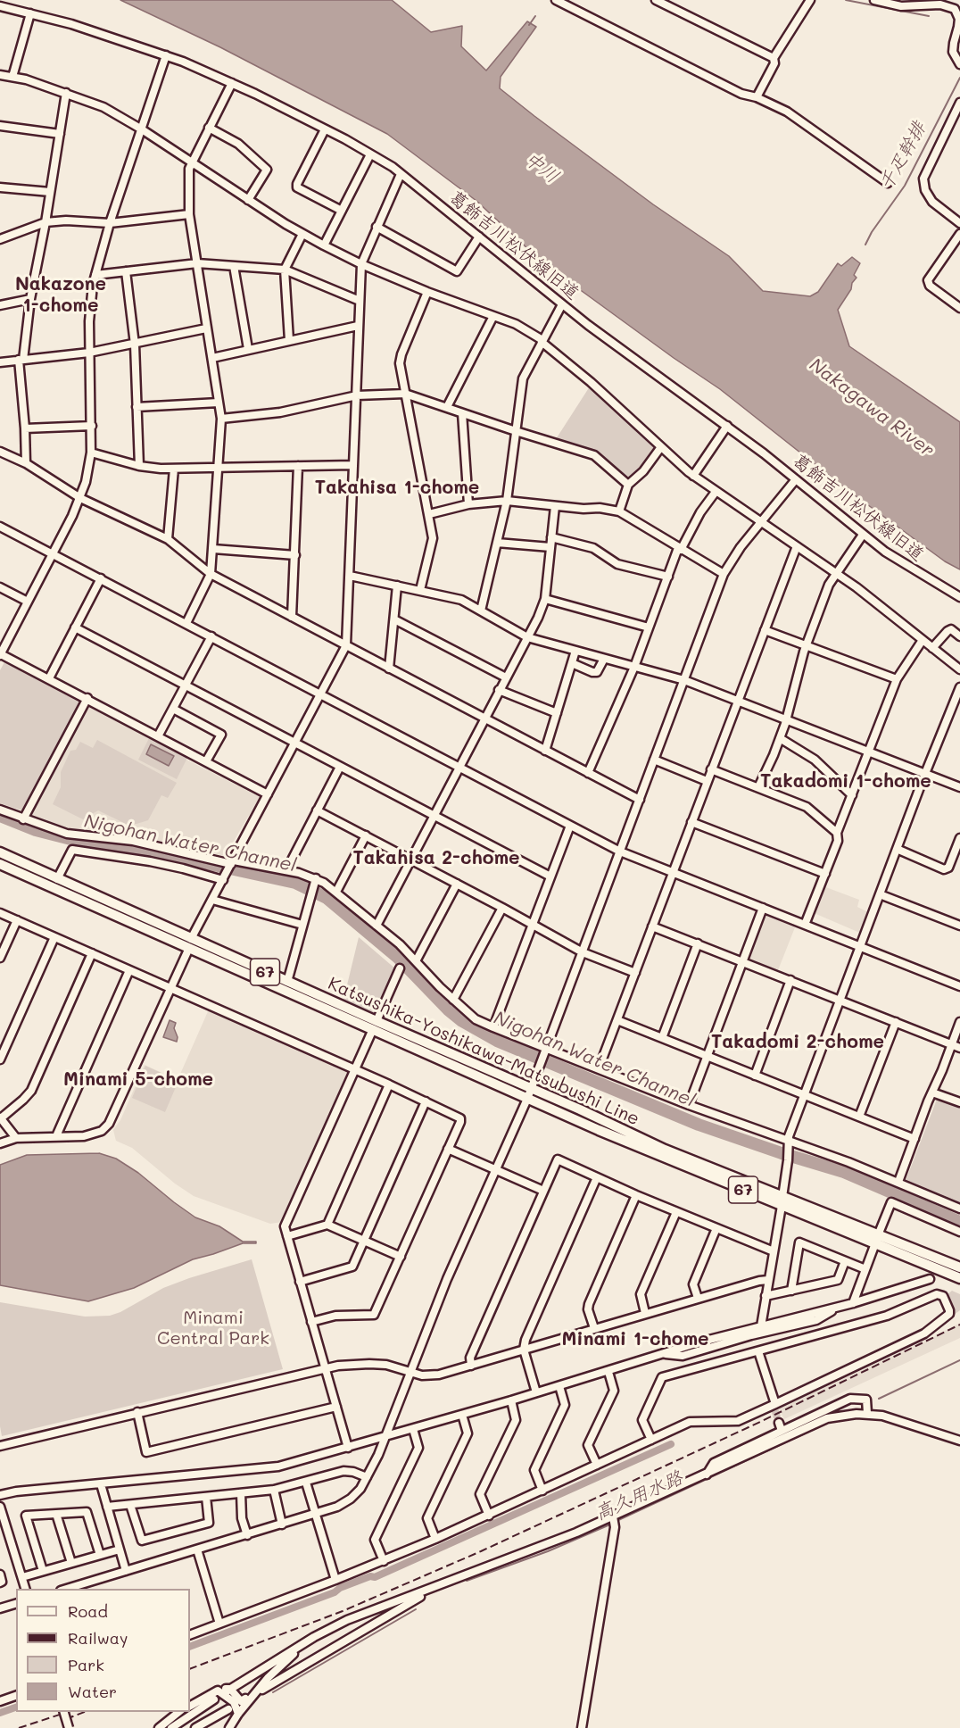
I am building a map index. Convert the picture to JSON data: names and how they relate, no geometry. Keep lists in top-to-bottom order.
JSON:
{
  "streets": {
    "main road": ["67", "Katsushika-Yoshikawa-Matsubushi Line"],
    "street": ["葛飾吉川松伏線旧道"]
  },
  "districts": [
    "Nakazone 1-chome",
    "Takahisa 1-chome",
    "Takadomi 1-chome",
    "Takahisa 2-chome",
    "Takadomi 2-chome",
    "Minami 5-chome",
    "Minami 1-chome"
  ],
  "water": [
    "千疋幹排",
    "中川",
    "Nakagawa River",
    "Nigohan Water Channel",
    "高久用水路"
  ],
  "parks": ["Minami Central Park"],
  "legend": [
    "Road",
    "Railway",
    "Park",
    "Water"
  ]
}
